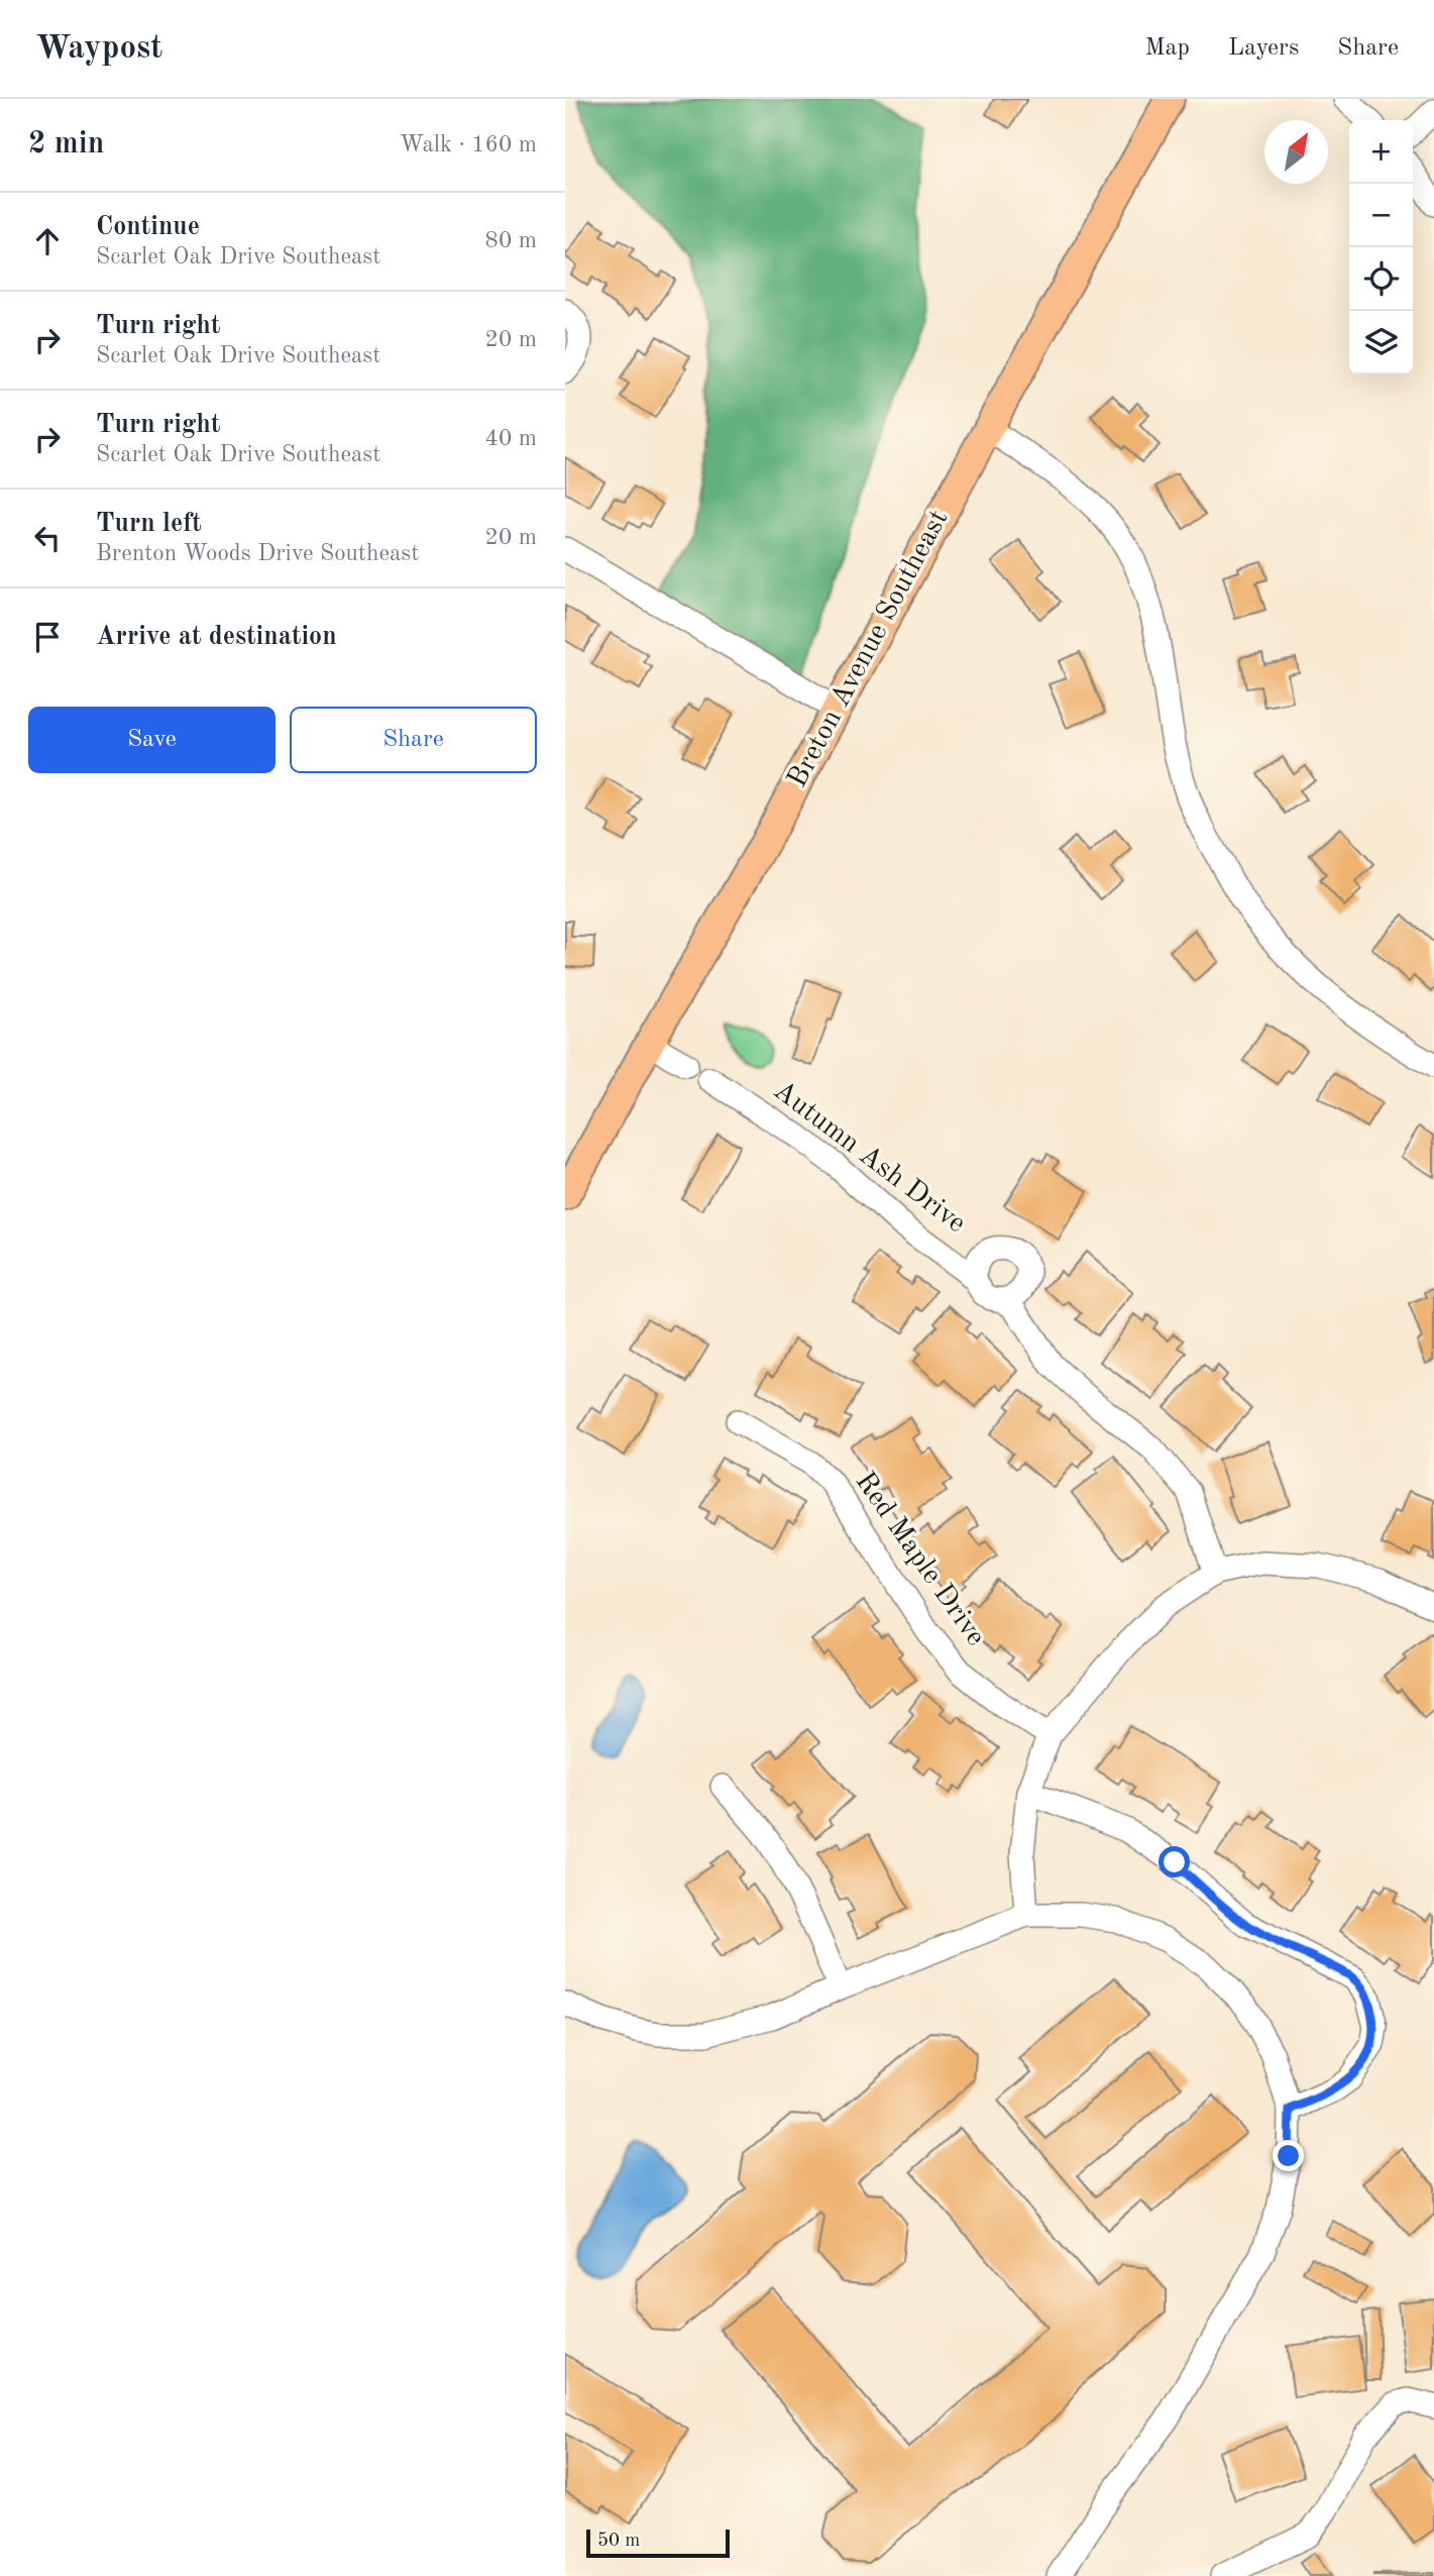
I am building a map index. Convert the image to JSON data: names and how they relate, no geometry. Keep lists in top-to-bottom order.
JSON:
{
  "streets": {
    "main road": ["Breton Avenue Southeast"],
    "street": ["Autumn Ash Drive", "Red Maple Drive"]
  },
  "scale_bar": "50 m",
  "north": "top right",
  "page": {
    "header": "Waypost",
    "nav": ["Map", "Layers", "Share"],
    "heading": ["2 min", "Walk · 160 m"],
    "map_buttons": ["+", "−"],
    "list": [
      ["Continue", "Scarlet Oak Drive Southeast", "80 m"],
      ["Turn right", "Scarlet Oak Drive Southeast", "20 m"],
      ["Turn right", "Scarlet Oak Drive Southeast", "40 m"],
      ["Turn left", "Brenton Woods Drive Southeast", "20 m"],
      "Arrive at destination"
    ],
    "buttons": ["Save", "Share"],
    "scale": "50 m"
  }
}
